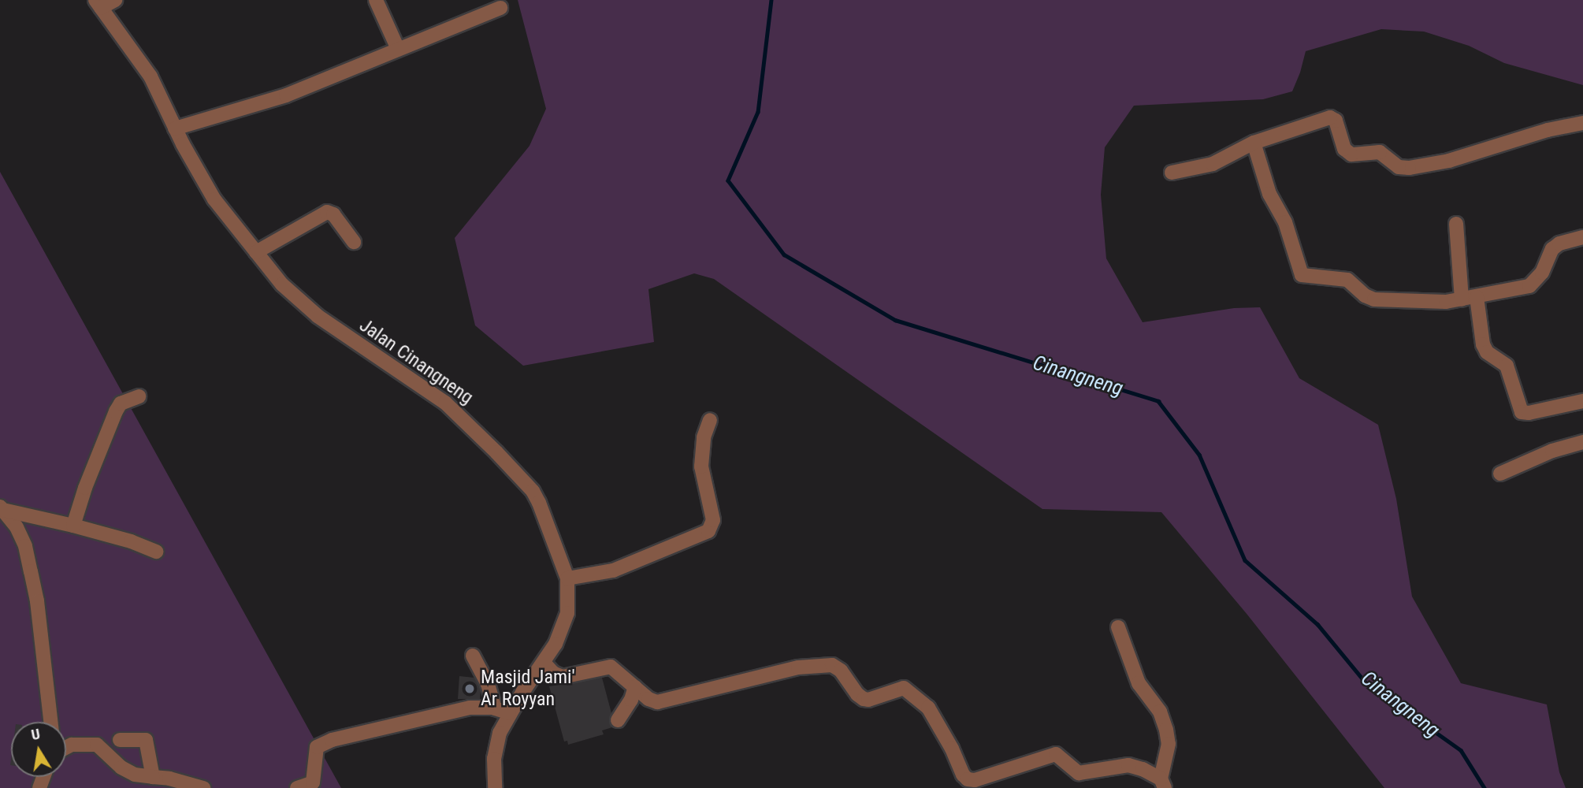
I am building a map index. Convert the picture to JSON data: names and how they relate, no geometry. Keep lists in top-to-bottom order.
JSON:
{
  "streets": {
    "street": ["Jalan Cinangneng"]
  },
  "water": ["Cinangneng"],
  "places": ["Masjid Jami' Ar Royyan"],
  "north": "top"
}
